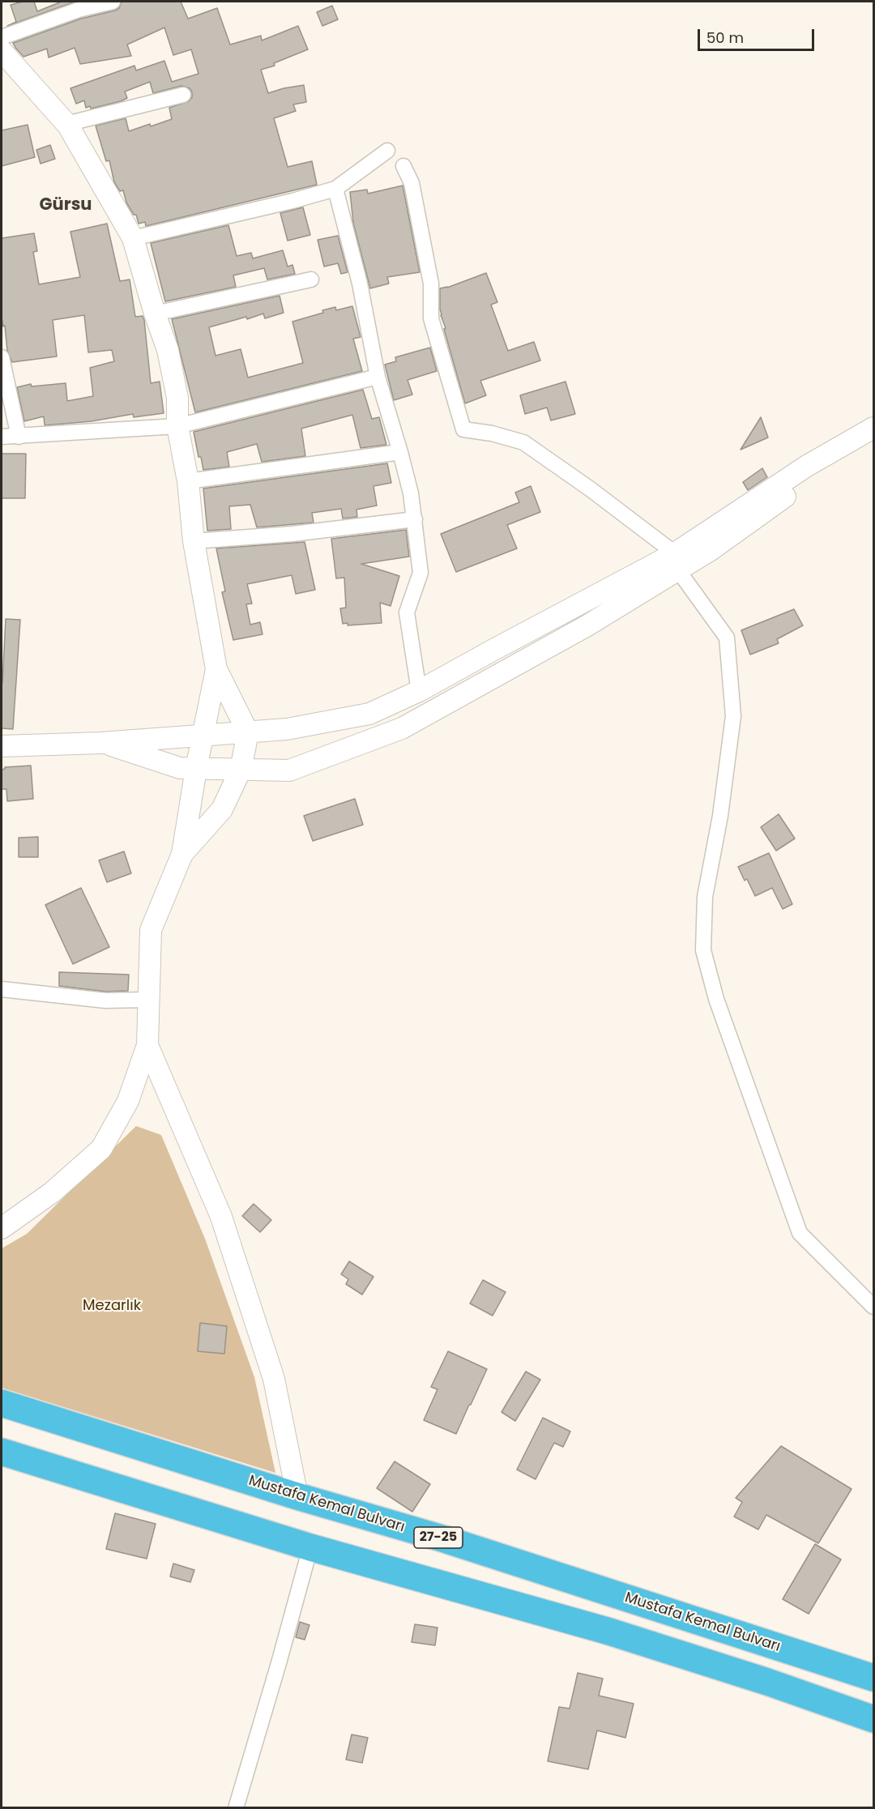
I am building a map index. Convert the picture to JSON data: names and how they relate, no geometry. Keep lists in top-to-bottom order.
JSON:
{
  "streets": {
    "highway": ["Mustafa Kemal Bulvarı", "27-25"]
  },
  "districts": ["Gürsu"],
  "parks": ["Mezarlık"],
  "scale_bar": "50 m"
}
